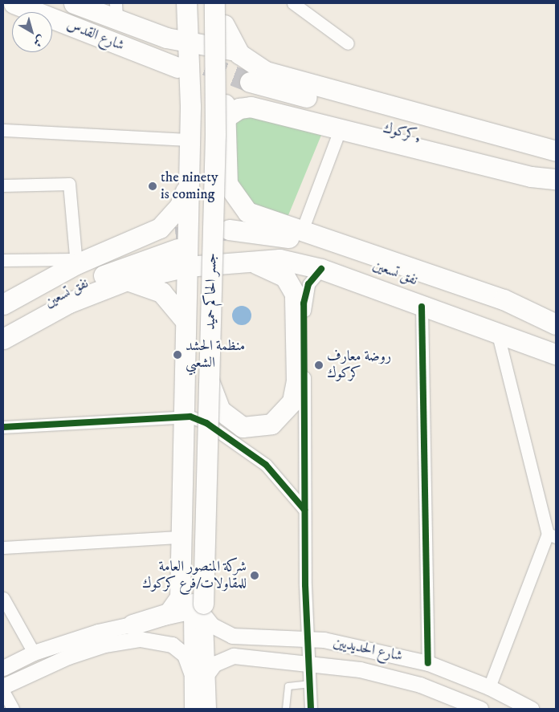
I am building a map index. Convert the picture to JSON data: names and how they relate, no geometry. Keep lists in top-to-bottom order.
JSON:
{
  "streets": {
    "main road": [
      "شارع القدس",
      "كركوك,",
      "نفق تسعين",
      "جسر الحاكم حميد"
    ],
    "street": ["شارع الحديديين"]
  },
  "crossings": [
    ["جسر الحاكم حميد", "شارع الحديديين"]
  ],
  "places": [
    "the ninety is coming",
    "منظمة الحشد الشعبي",
    "روضة معارف كركوك",
    "شركة المنصور العامة للمقاولات/فرع كركوك"
  ],
  "north": "bottom right"
}
